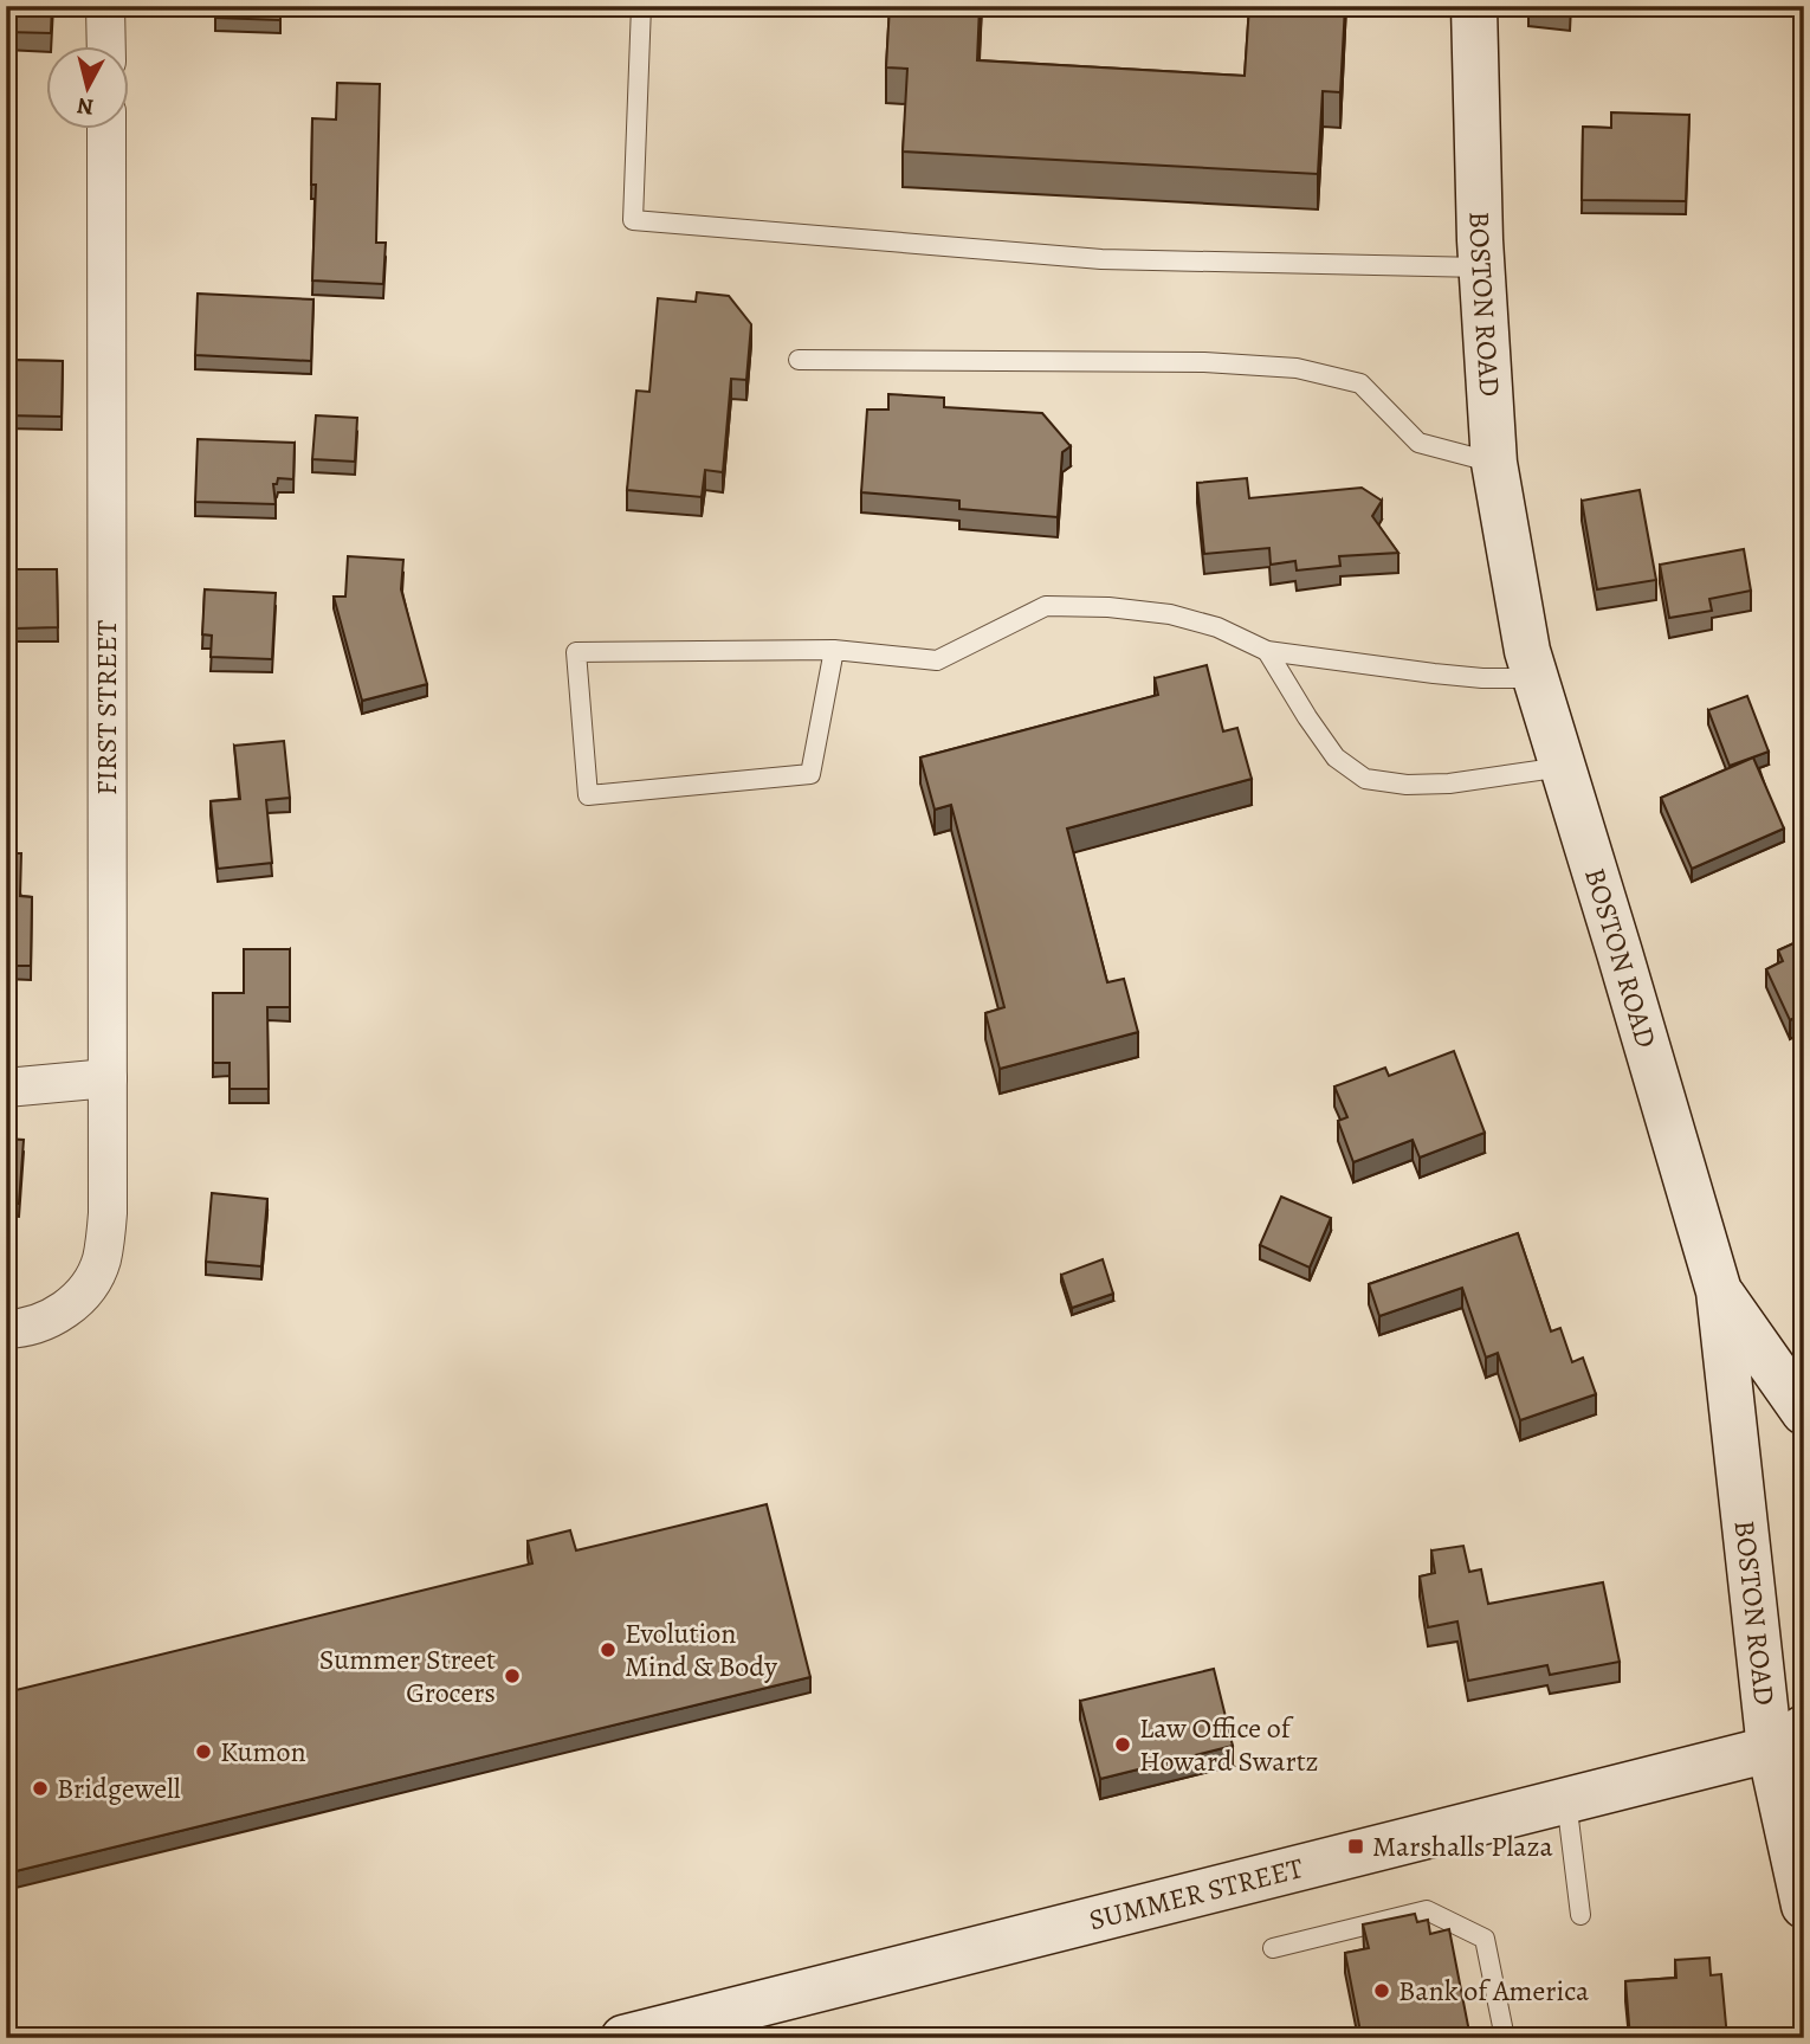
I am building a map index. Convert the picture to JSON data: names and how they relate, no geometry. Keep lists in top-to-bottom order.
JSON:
{
  "streets": {
    "main road": ["BOSTON ROAD", "SUMMER STREET"],
    "street": ["FIRST STREET"]
  },
  "crossings": [
    ["BOSTON ROAD", "SUMMER STREET"]
  ],
  "places": {
    "other": [
      "Evolution Mind & Body",
      "Summer Street Grocers",
      "Law Office of Howard Swartz",
      "Kumon",
      "Bridgewell",
      "Bank of America"
    ],
    "transit": ["Marshalls Plaza"]
  },
  "north": "bottom"
}
